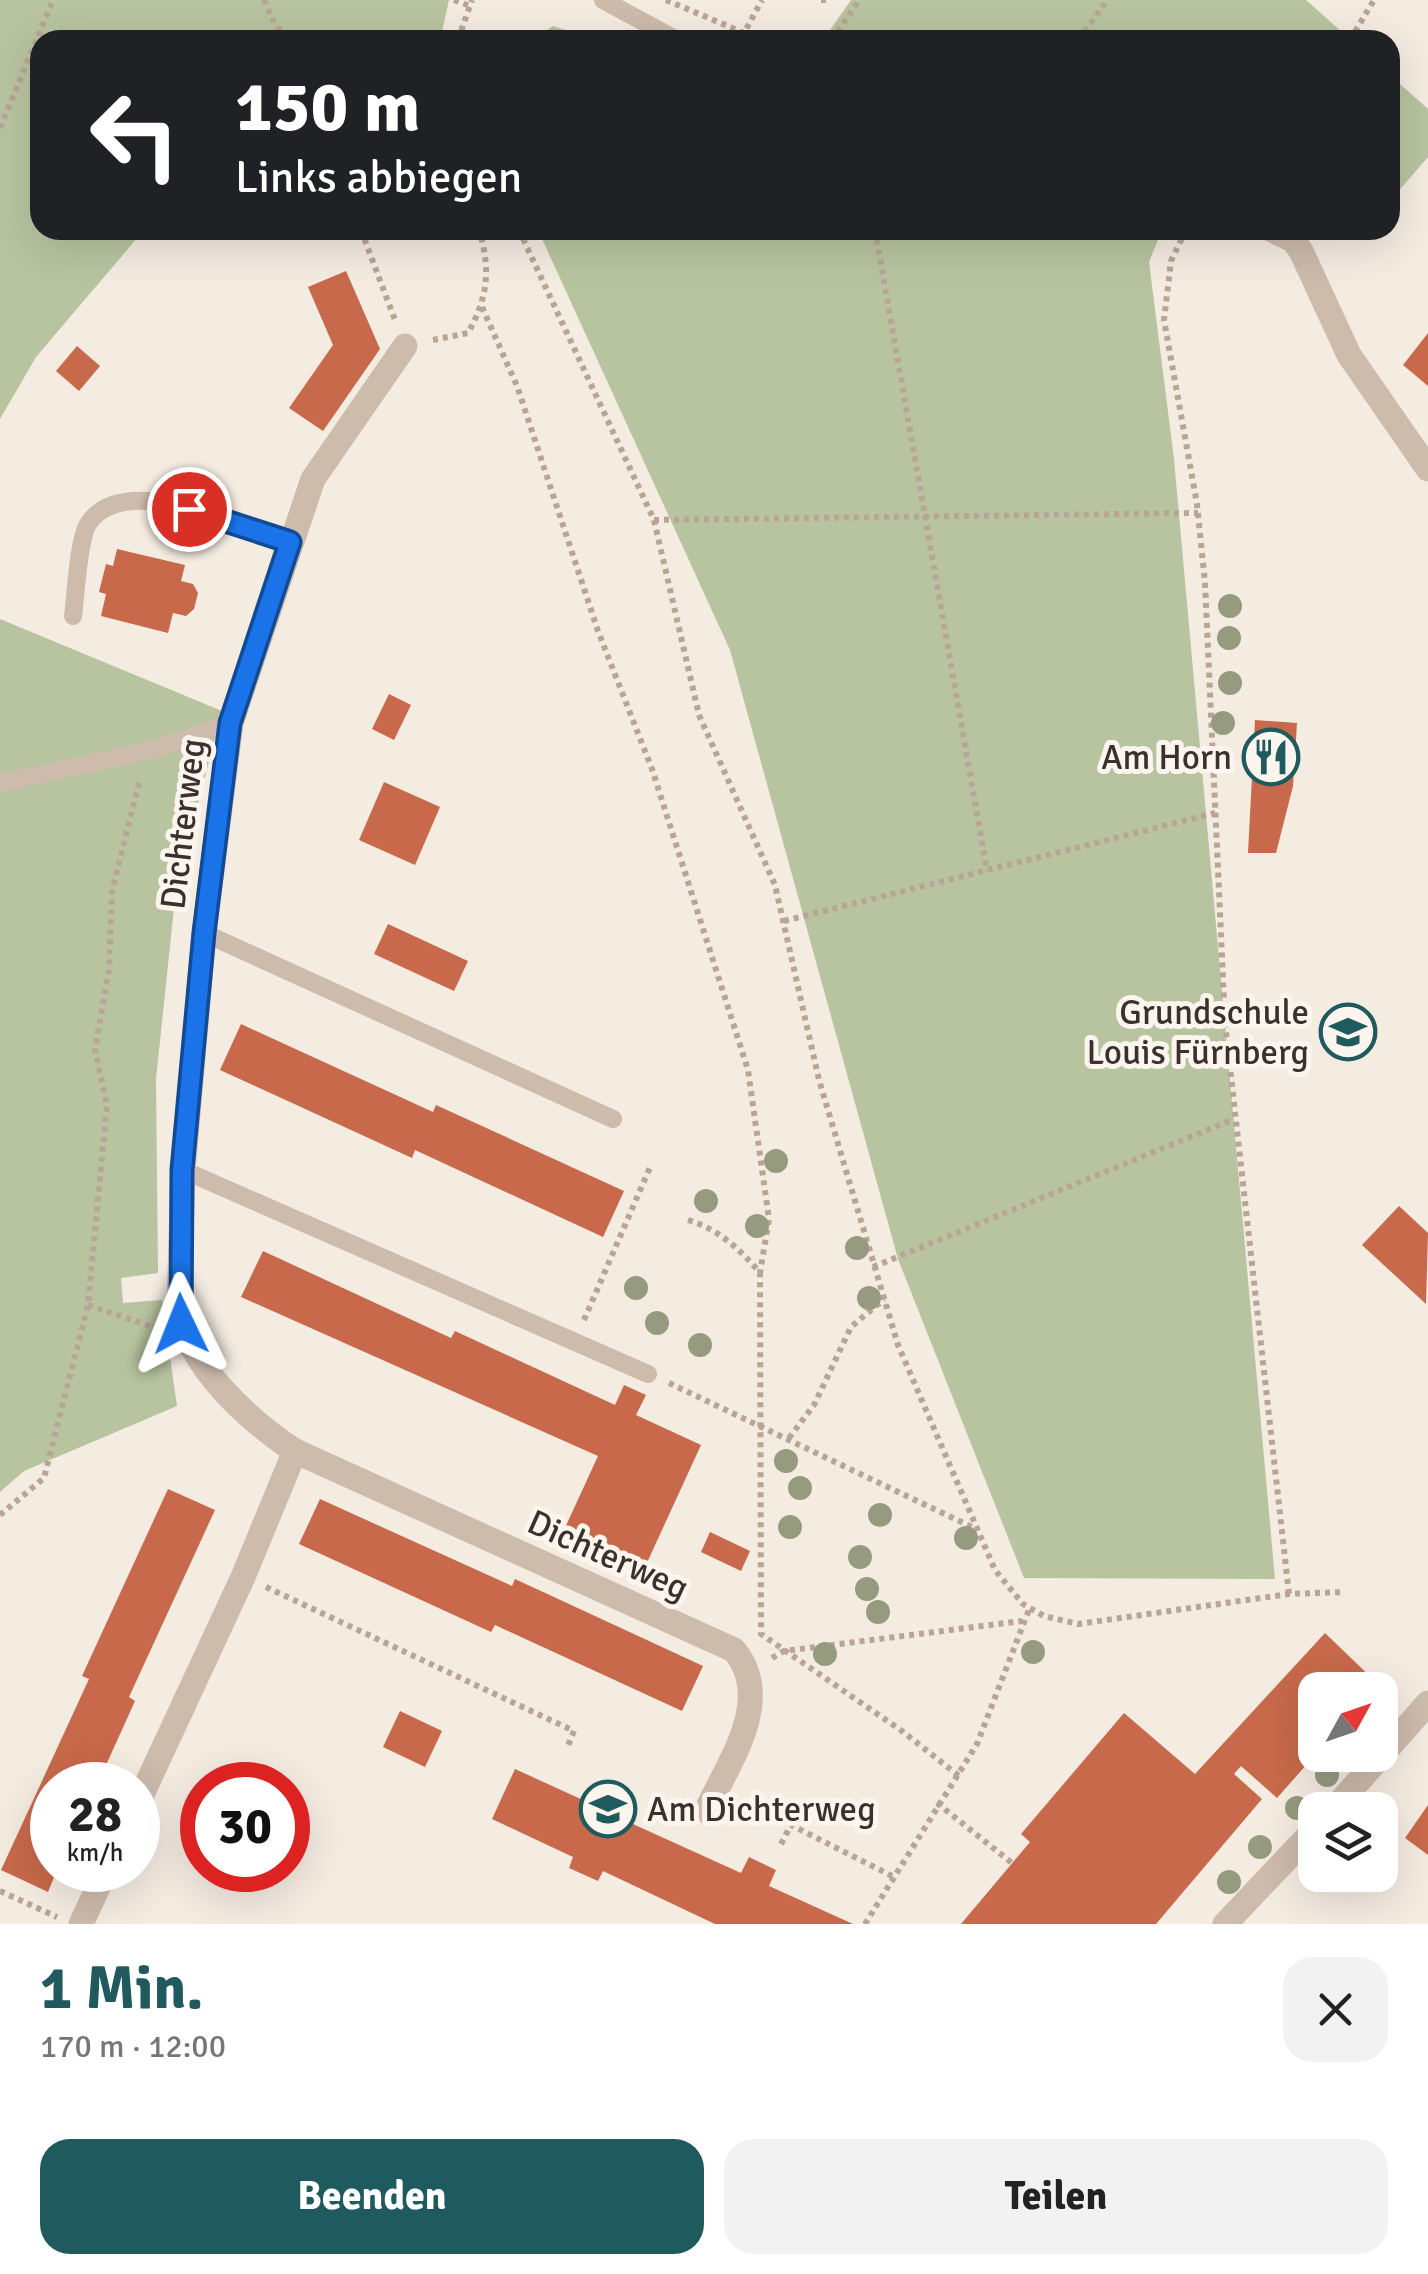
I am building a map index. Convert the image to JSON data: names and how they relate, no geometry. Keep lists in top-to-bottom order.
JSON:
{
  "streets": {
    "street": ["Dichterweg"]
  },
  "places": {
    "restaurant": ["Am Horn"],
    "school or university": ["Grundschule Louis Fürnberg", "Am Dichterweg"]
  },
  "north": "top right",
  "page": {
    "turn": ["150 m", "Links abbiegen"],
    "speed": "28 km/h",
    "limit": "30",
    "heading": ["1 Min.", "170 m · 12:00"],
    "buttons": ["Beenden", "Teilen"]
  }
}
